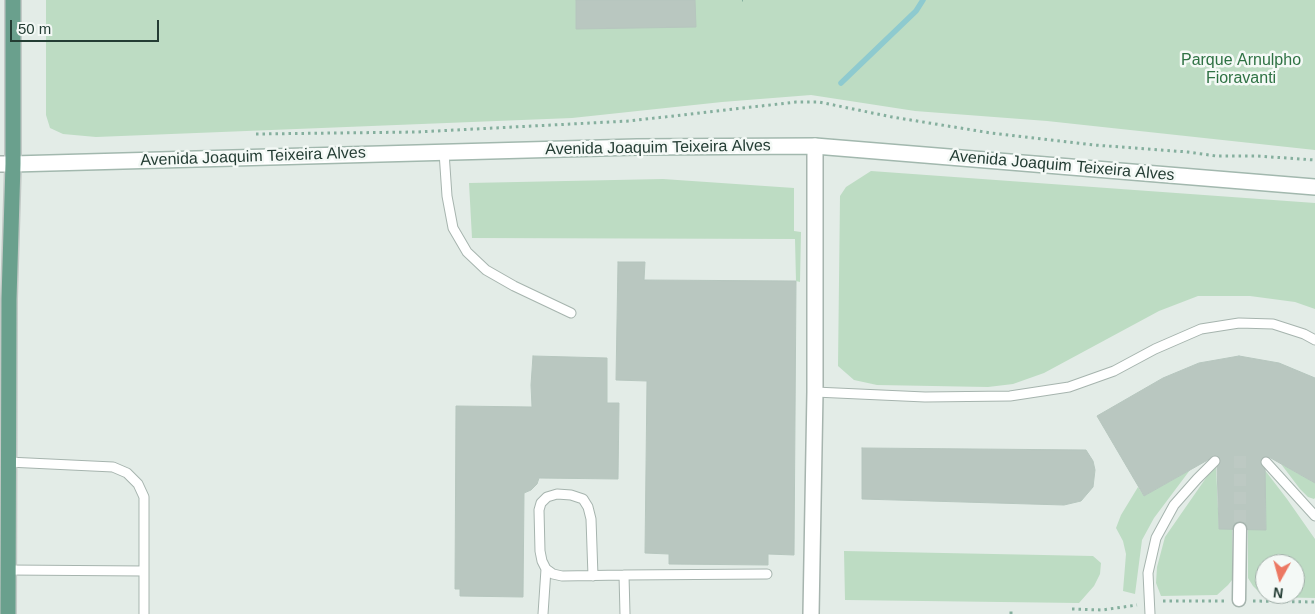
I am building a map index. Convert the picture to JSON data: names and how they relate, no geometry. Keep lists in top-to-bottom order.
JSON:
{
  "streets": {
    "main road": ["Avenida Joaquim Teixeira Alves"]
  },
  "parks": ["Parque Arnulpho Fioravanti"],
  "scale_bar": "50 m",
  "north": "bottom"
}
